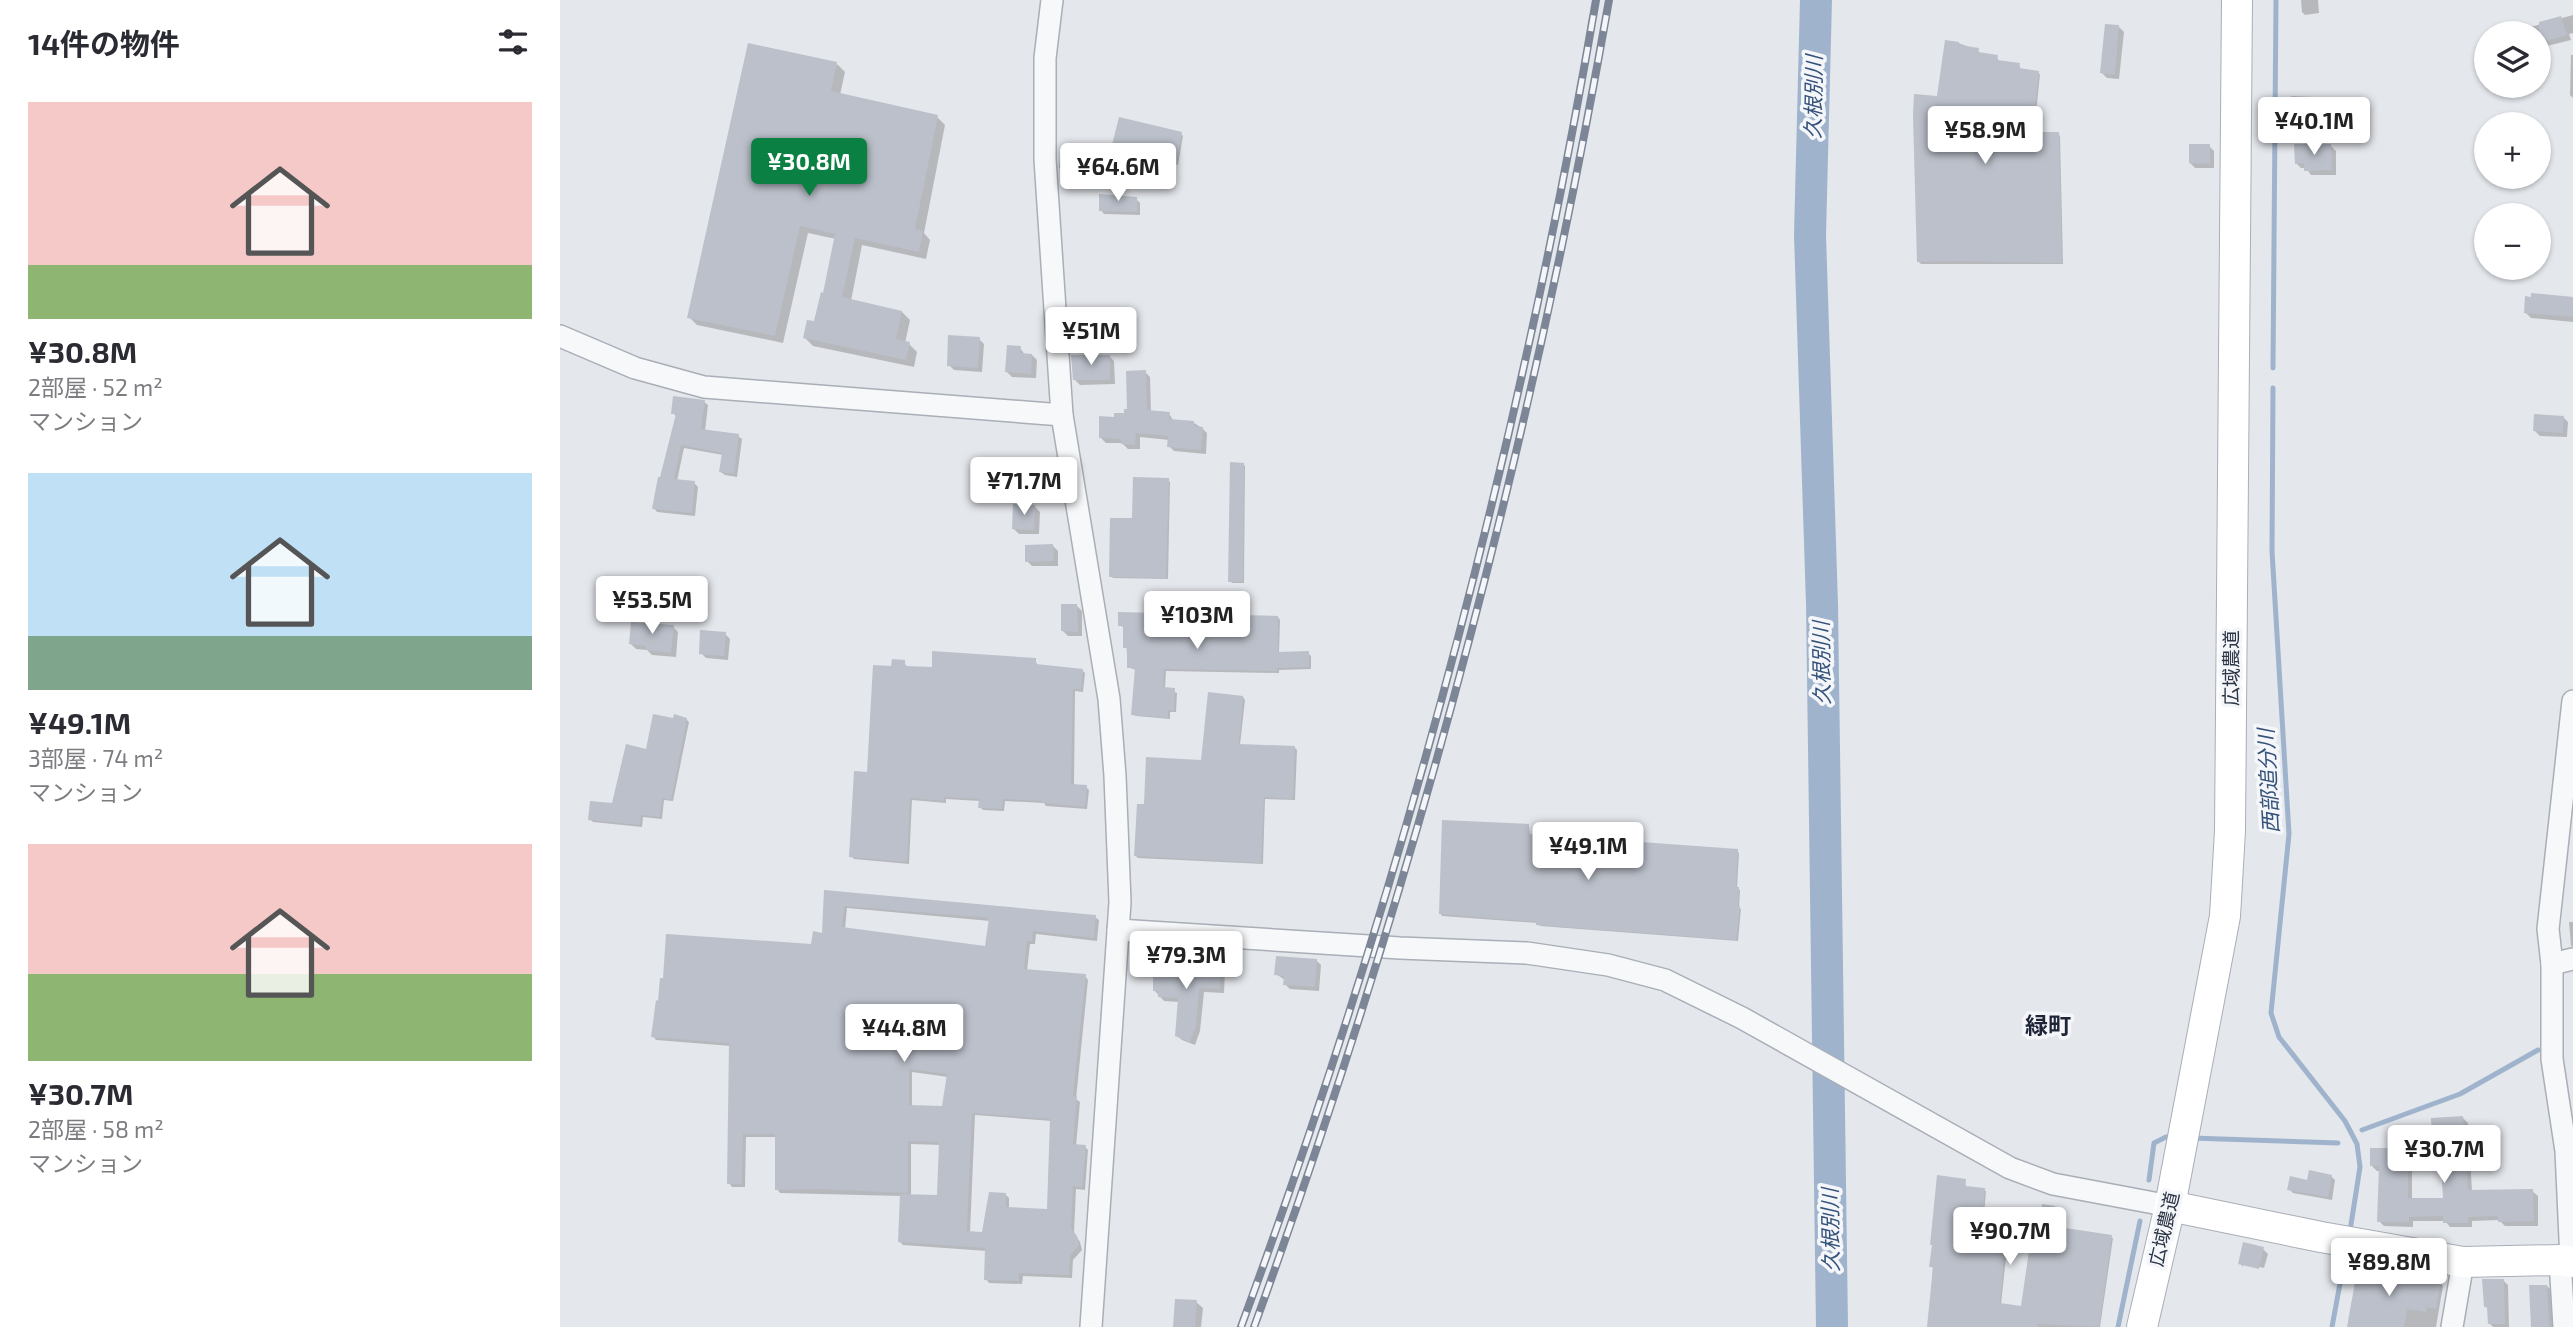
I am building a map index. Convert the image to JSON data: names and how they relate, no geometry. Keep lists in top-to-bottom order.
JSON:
{
  "streets": {
    "street": ["広域農道"]
  },
  "districts": ["緑町"],
  "water": ["久根別川", "西部追分川"],
  "page": {
    "heading": "14件の物件",
    "map_buttons": ["+", "−"],
    "list": [
      {
        "name": "¥30.8M",
        "note": "2部屋 · 52 m² · マンション"
      },
      {
        "name": "¥49.1M",
        "note": "3部屋 · 74 m² · マンション"
      },
      {
        "name": "¥30.7M",
        "note": "2部屋 · 58 m² · マンション"
      }
    ],
    "price": [
      "¥40.1M",
      "¥58.9M",
      "¥30.8M",
      "¥64.6M",
      "¥51M",
      "¥71.7M",
      "¥53.5M",
      "¥103M",
      "¥49.1M",
      "¥79.3M",
      "¥44.8M",
      "¥30.7M",
      "¥90.7M",
      "¥89.8M"
    ]
  }
}
